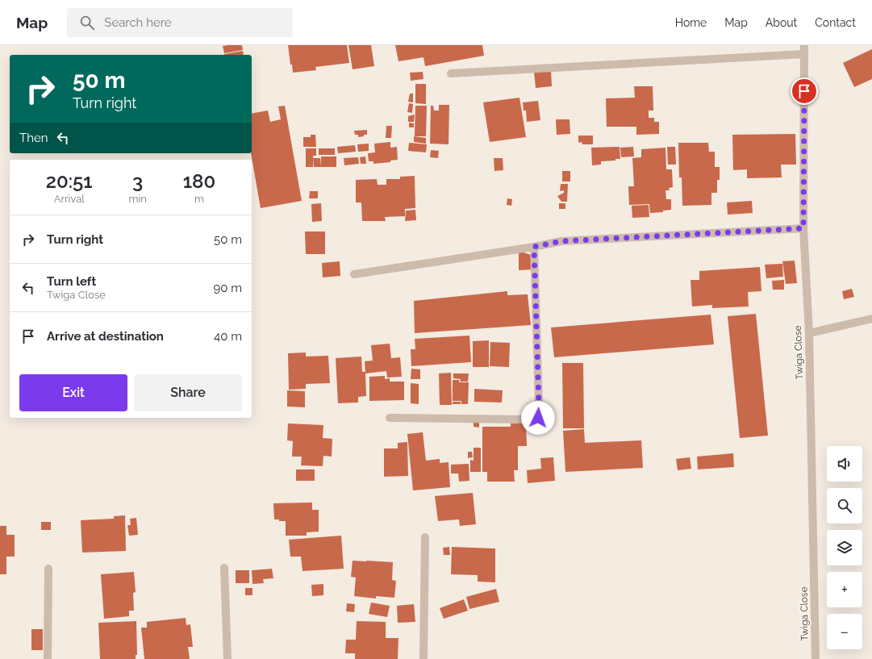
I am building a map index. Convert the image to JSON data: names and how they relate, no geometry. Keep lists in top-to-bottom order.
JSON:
{
  "streets": {
    "street": ["Twiga Close"]
  },
  "page": {
    "header": "Map",
    "search": "Search here",
    "nav": [
      "Home",
      "Map",
      "About",
      "Contact"
    ],
    "turn": ["50 m", "Turn right"],
    "then": "Then",
    "eta": [
      "20:51",
      "Arrival",
      "3",
      "min",
      "180",
      "m"
    ],
    "list": [
      {
        "name": "Turn right",
        "value": "50 m"
      },
      {
        "name": "Turn left",
        "note": "Twiga Close",
        "value": "90 m"
      },
      {
        "name": "Arrive at destination",
        "value": "40 m"
      }
    ],
    "buttons": ["Exit", "Share"],
    "map_buttons": ["+", "−"]
  }
}
